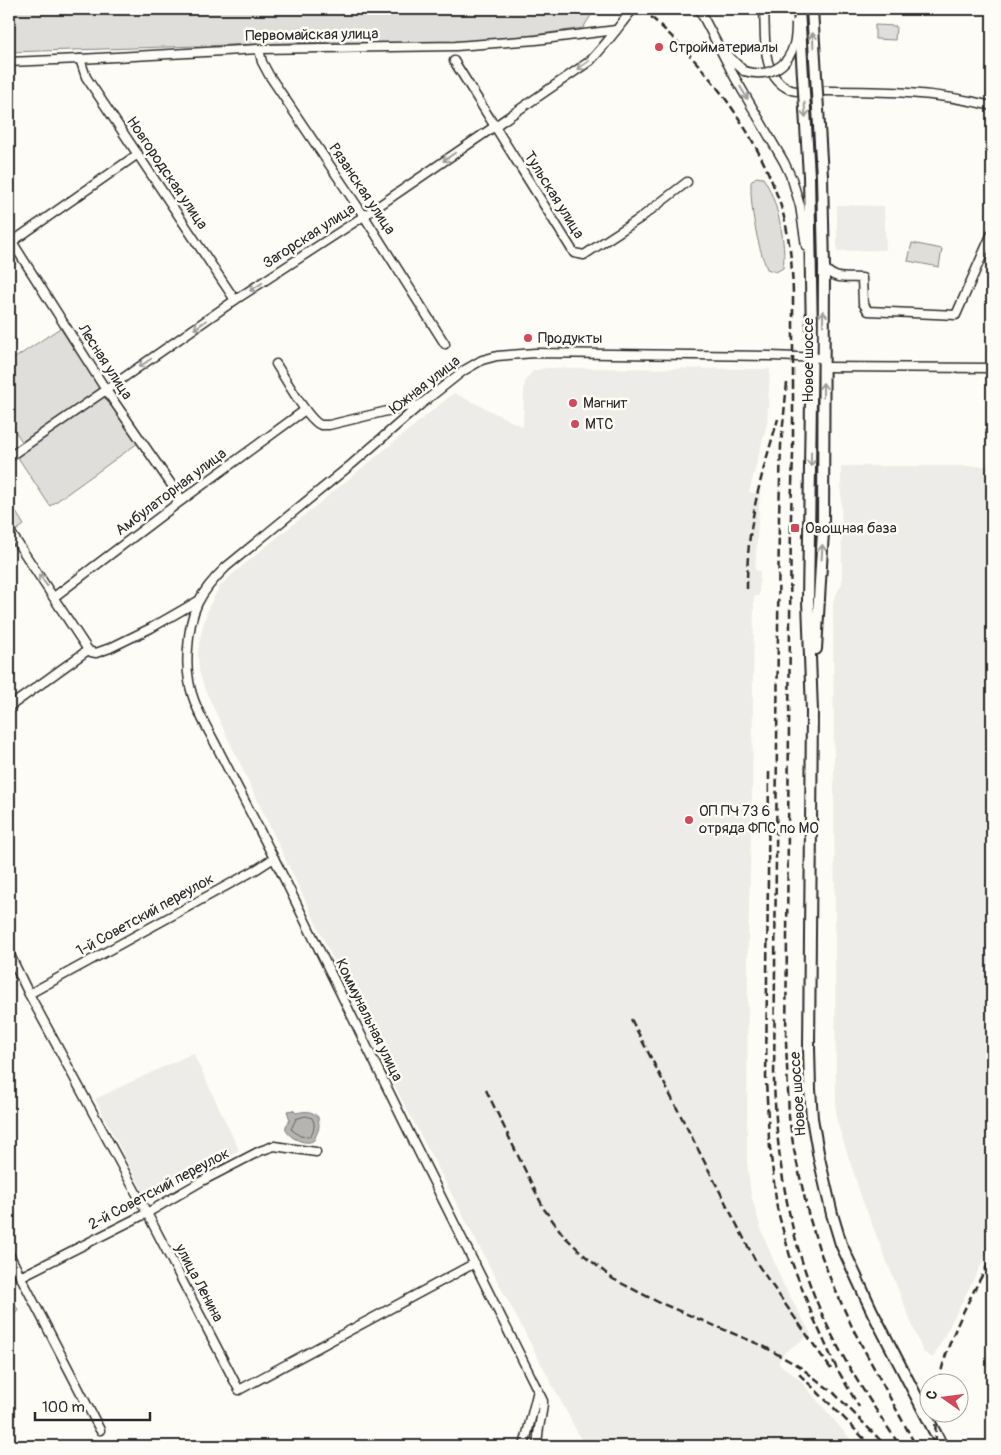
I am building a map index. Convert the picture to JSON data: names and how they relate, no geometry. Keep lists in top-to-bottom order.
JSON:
{
  "streets": {
    "main road": ["Новое шоссе"],
    "street": [
      "Первомайская улица",
      "Новгородская улица",
      "Рязанская улица",
      "Тульская улица",
      "Загорская улица",
      "Лесная улица",
      "Южная улица",
      "Амбулаторная улица",
      "1-й Советский переулок",
      "Коммунальная улица",
      "2-й Советский переулок",
      "улица Ленина"
    ]
  },
  "crossings": [
    ["Первомайская улица", "Новгородская улица"],
    ["Первомайская улица", "Рязанская улица"],
    ["Первомайская улица", "Загорская улица"],
    ["Новгородская улица", "Загорская улица"],
    ["Рязанская улица", "Загорская улица"],
    ["Тульская улица", "Загорская улица"],
    ["Загорская улица", "Лесная улица"],
    ["Новое шоссе", "Южная улица"],
    ["Лесная улица", "Амбулаторная улица"],
    ["Южная улица", "Коммунальная улица"],
    ["1-й Советский переулок", "Коммунальная улица"],
    ["1-й Советский переулок", "улица Ленина"],
    ["Коммунальная улица", "улица Ленина"],
    ["2-й Советский переулок", "улица Ленина"]
  ],
  "one_way": ["Загорская улица"],
  "places": {
    "other": [
      "Стройматериалы",
      "Продукты",
      "Магнит",
      "МТС",
      "ОП ПЧ 73 6 отряда ФПС по МО"
    ],
    "transit": ["Овощная база"]
  },
  "scale_bar": "100 m",
  "north": "left"
}
